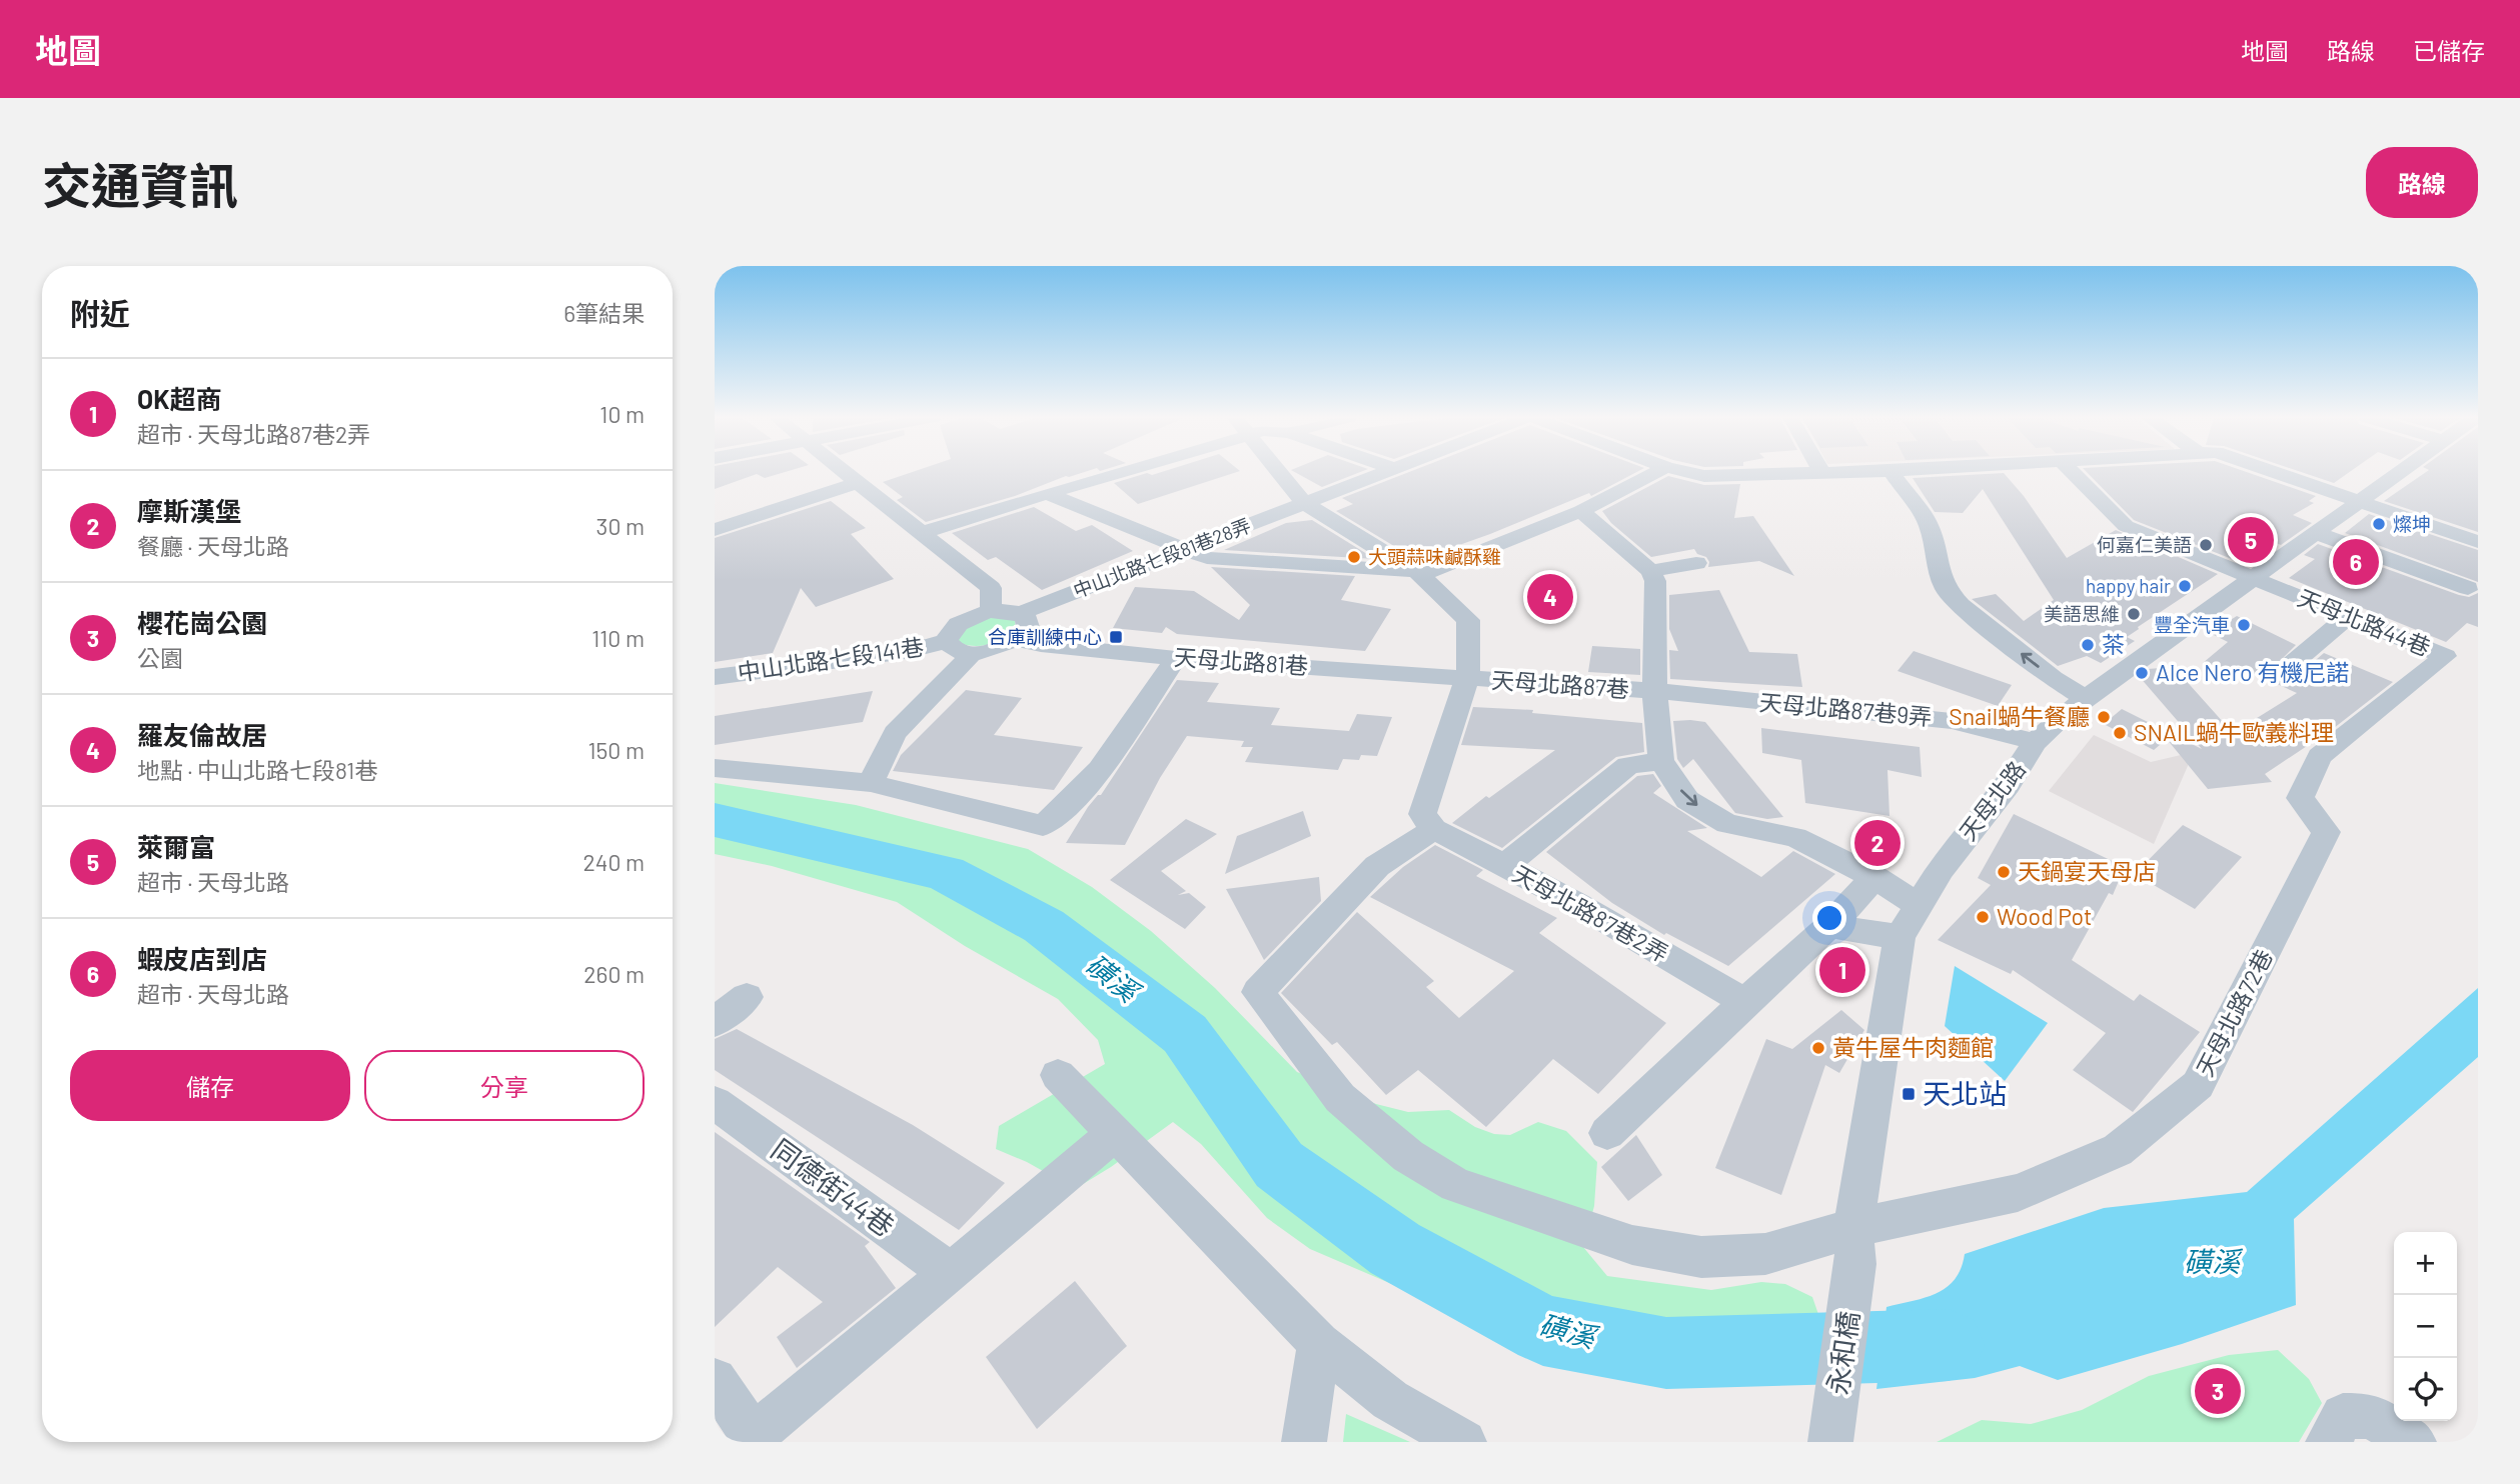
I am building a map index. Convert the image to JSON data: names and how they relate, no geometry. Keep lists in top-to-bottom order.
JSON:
{
  "streets": {
    "street": [
      "中山北路七段81巷28弄",
      "天母北路44巷",
      "中山北路七段141巷",
      "天母北路81巷",
      "天母北路87巷",
      "天母北路87巷9弄",
      "天母北路",
      "天母北路87巷2弄",
      "天母北路72巷",
      "同德街44巷",
      "永和橋"
    ]
  },
  "crossings": [
    ["天母北路44巷", "天母北路"],
    ["天母北路44巷", "天母北路72巷"],
    ["天母北路81巷", "天母北路87巷"],
    ["天母北路87巷", "天母北路87巷9弄"],
    ["天母北路87巷9弄", "天母北路"],
    ["天母北路", "天母北路72巷"],
    ["天母北路", "永和橋"],
    ["天母北路72巷", "永和橋"]
  ],
  "water": ["磺溪"],
  "places": {
    "other": [
      "燦坤",
      "何嘉仁美語",
      "大頭蒜味鹹酥雞",
      "happy hair",
      "美語思維",
      "豐全汽車",
      "茶",
      "Alce Nero 有機尼諾",
      "Snail蝸牛餐廳",
      "SNAIL蝸牛歐義料理",
      "天鍋宴天母店",
      "Wood Pot",
      "黃牛屋牛肉麵館"
    ],
    "transit": ["合庫訓練中心", "天北站"]
  },
  "page": {
    "header": "地圖",
    "nav": ["地圖", "路線", "已儲存"],
    "title": "交通資訊",
    "buttons": [
      "路線",
      ["儲存", "分享"]
    ],
    "heading": ["附近", "6筆結果"],
    "list": [
      {
        "mark": "1",
        "name": "OK超商",
        "note": "超市 · 天母北路87巷2弄",
        "value": "10 m"
      },
      {
        "mark": "2",
        "name": "摩斯漢堡",
        "note": "餐廳 · 天母北路",
        "value": "30 m"
      },
      {
        "mark": "3",
        "name": "櫻花崗公園",
        "note": "公園",
        "value": "110 m"
      },
      {
        "mark": "4",
        "name": "羅友倫故居",
        "note": "地點 · 中山北路七段81巷",
        "value": "150 m"
      },
      {
        "mark": "5",
        "name": "萊爾富",
        "note": "超市 · 天母北路",
        "value": "240 m"
      },
      {
        "mark": "6",
        "name": "蝦皮店到店",
        "note": "超市 · 天母北路",
        "value": "260 m"
      }
    ],
    "pins": [
      "5",
      "6",
      "4",
      "2",
      "1",
      "3"
    ],
    "map_buttons": ["+", "−"]
  }
}
